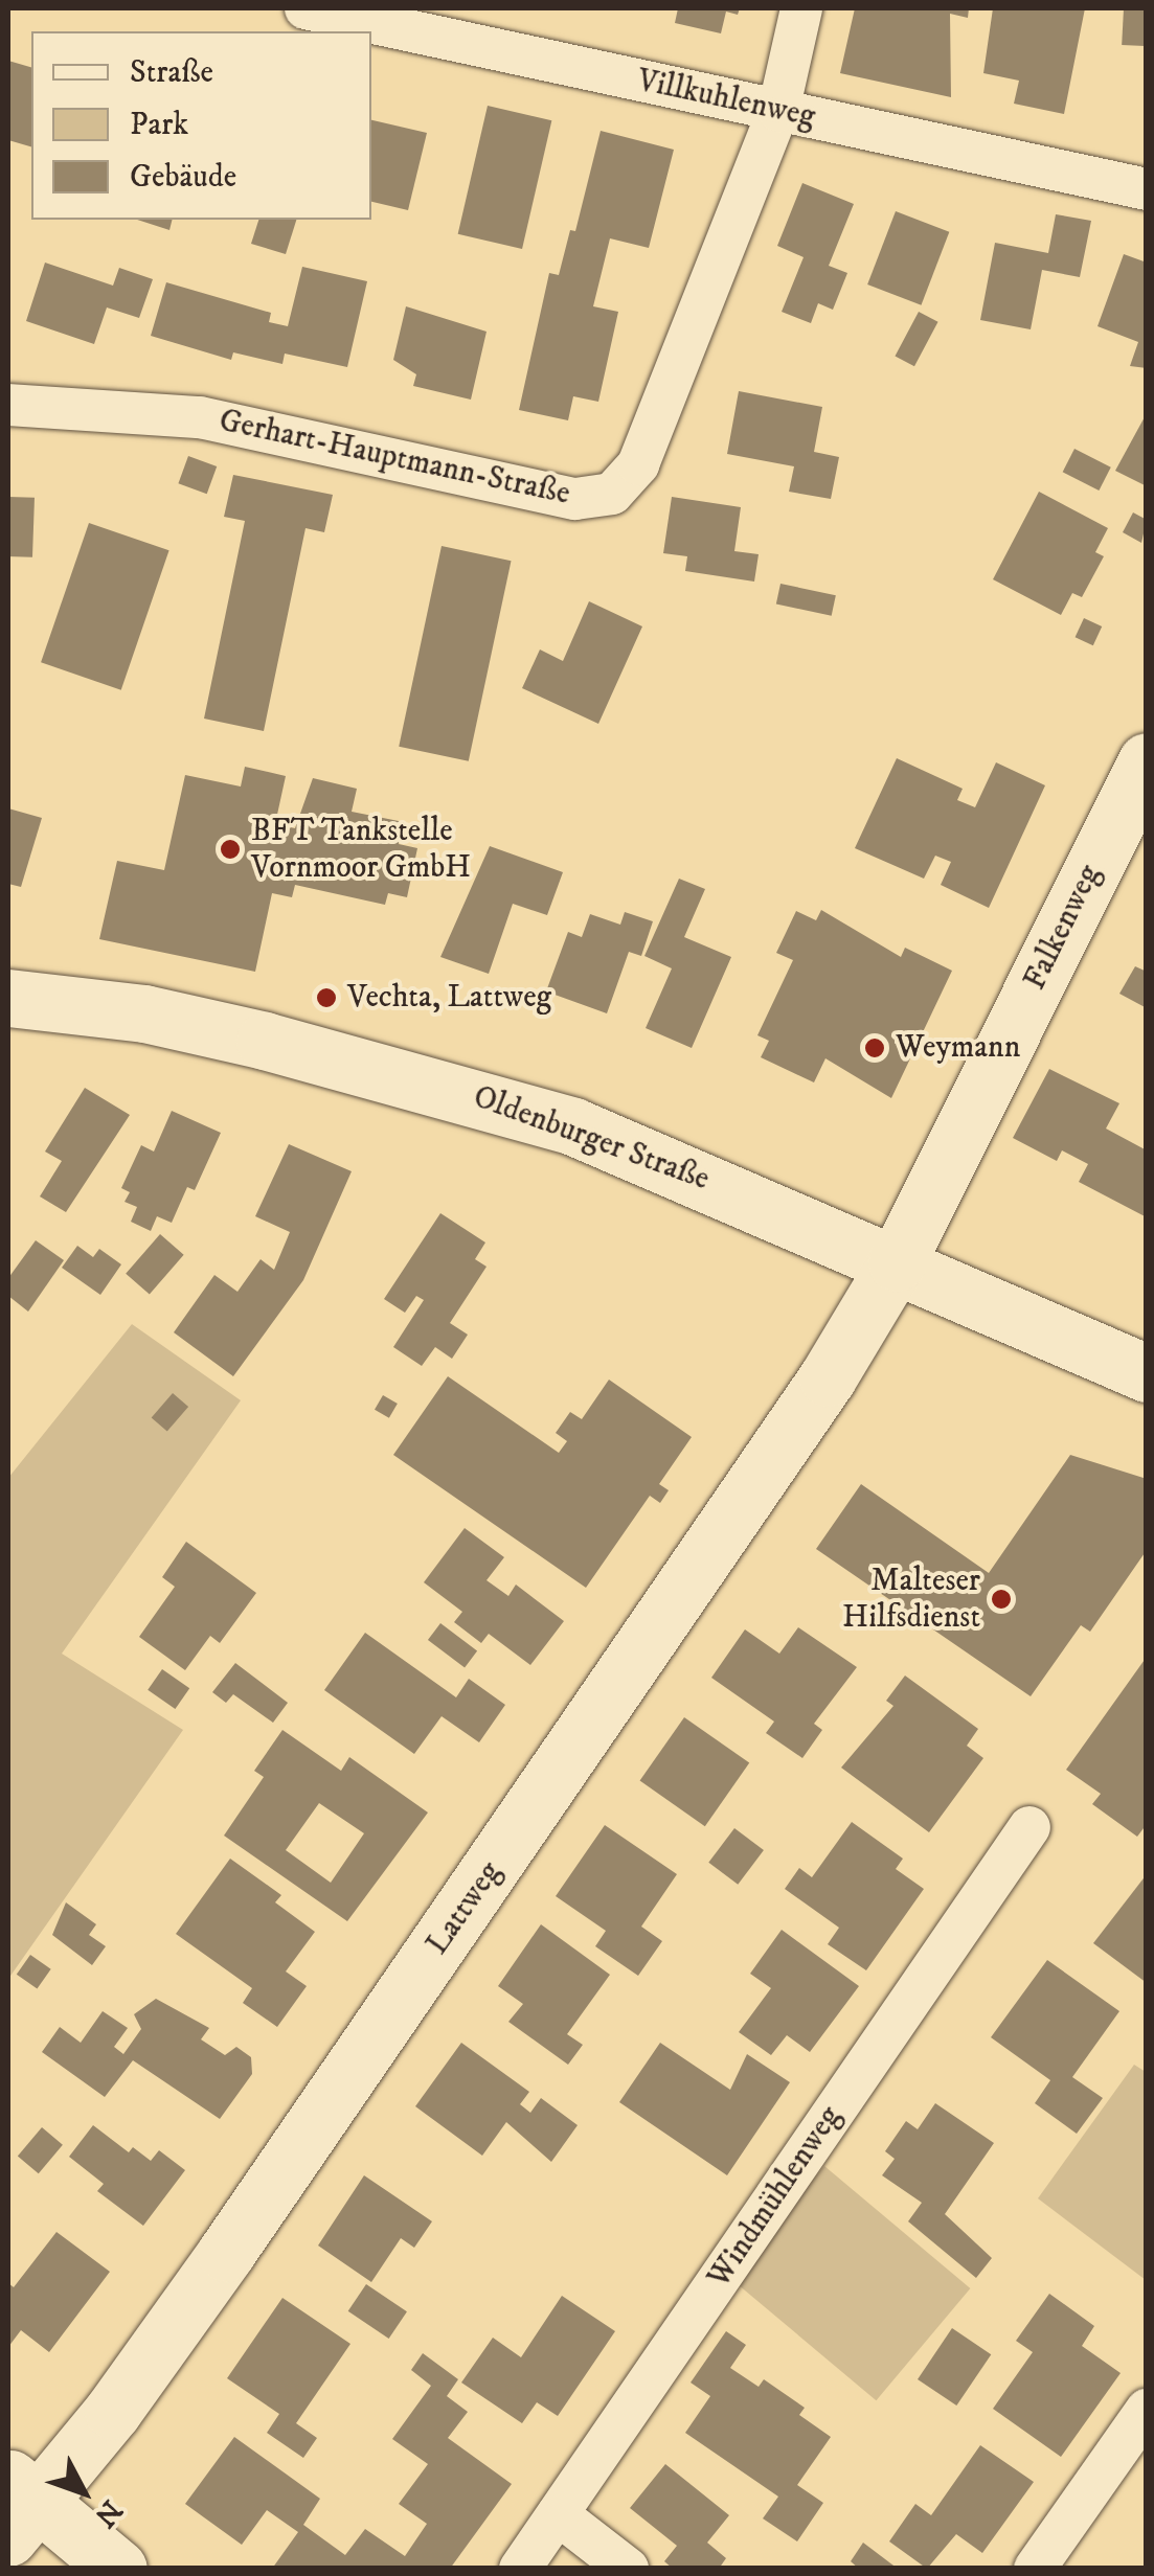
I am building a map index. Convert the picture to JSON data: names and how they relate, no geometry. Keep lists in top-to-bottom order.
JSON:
{
  "streets": {
    "main road": ["Falkenweg", "Oldenburger Straße", "Lattweg"],
    "street": ["Villkuhlenweg", "Gerhart-Hauptmann-Straße", "Windmühlenweg"]
  },
  "crossings": [
    ["Villkuhlenweg", "Gerhart-Hauptmann-Straße"],
    ["Falkenweg", "Oldenburger Straße"],
    ["Falkenweg", "Lattweg"],
    ["Oldenburger Straße", "Lattweg"]
  ],
  "places": [
    "BFT Tankstelle Vornmoor GmbH",
    "Vechta, Lattweg",
    "Weymann",
    "Malteser Hilfsdienst"
  ],
  "legend": ["Straße", "Park", "Gebäude"],
  "north": "bottom right"
}
